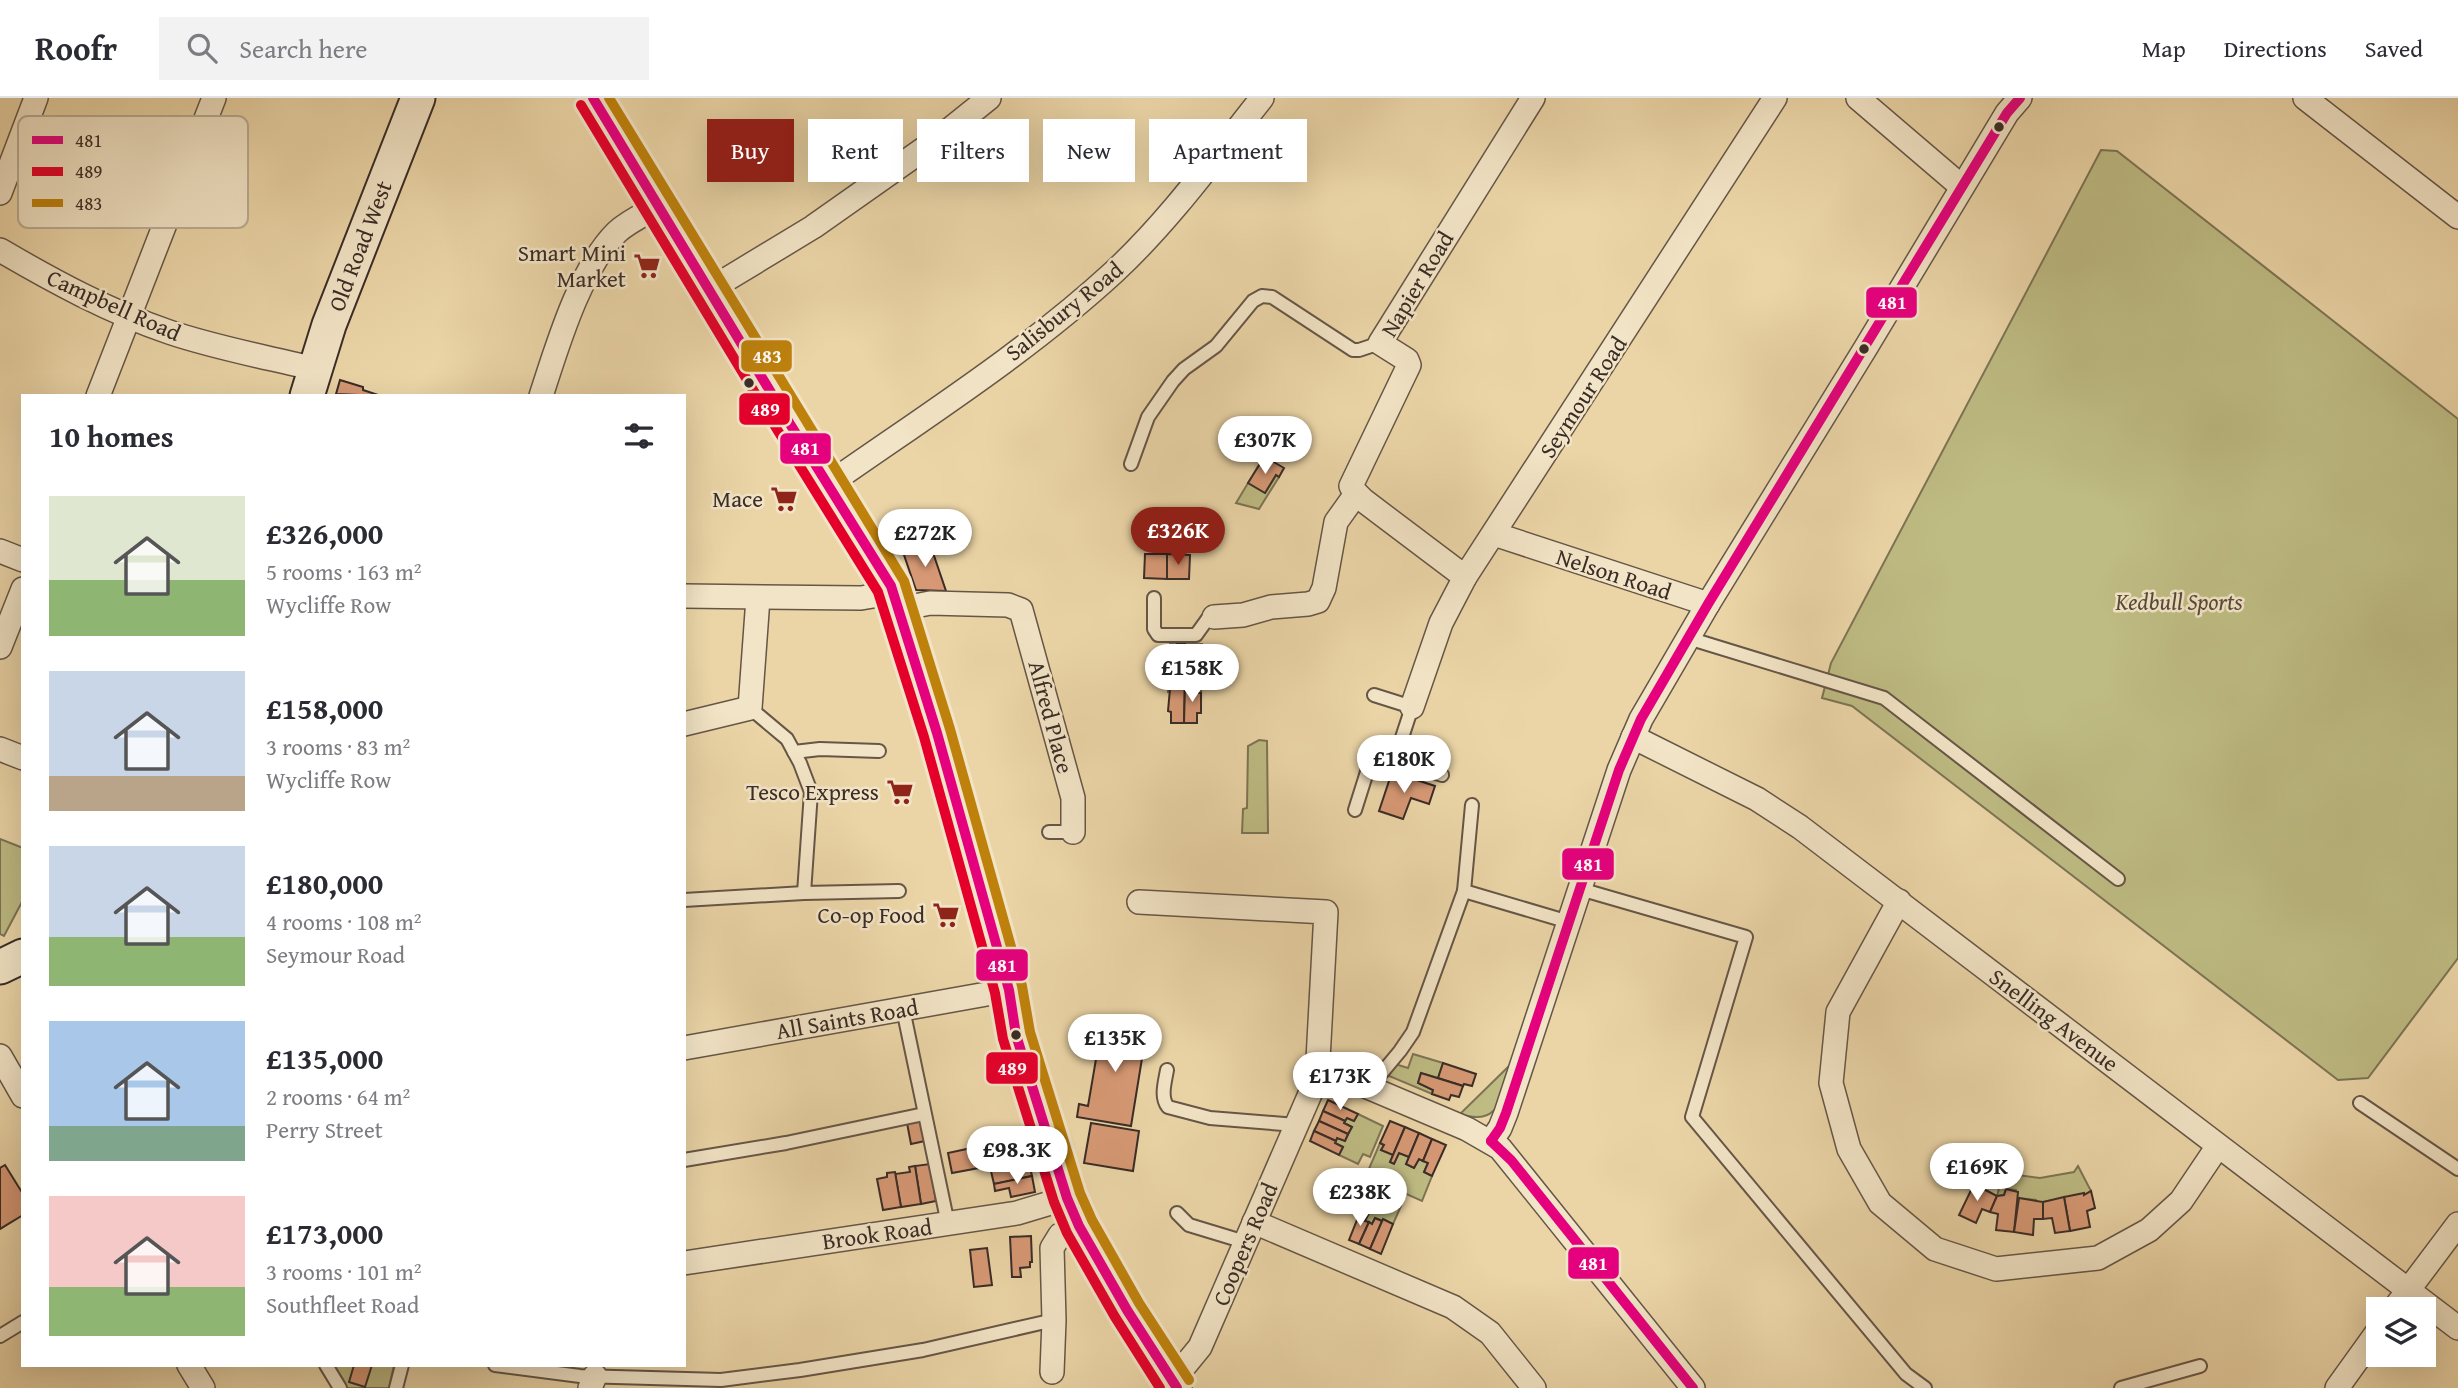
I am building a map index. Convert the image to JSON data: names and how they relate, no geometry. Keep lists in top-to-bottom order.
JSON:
{
  "streets": {
    "main road": ["Old Road West"],
    "street": [
      "Napier Road",
      "Campbell Road",
      "Salisbury Road",
      "Seymour Road",
      "Nelson Road",
      "Alfred Place",
      "All Saints Road",
      "Snelling Avenue",
      "Brook Road",
      "Coopers Road"
    ]
  },
  "crossings": [
    ["Old Road West", "Campbell Road"],
    ["Seymour Road", "Nelson Road"]
  ],
  "parks": ["Kedbull Sports"],
  "places": {
    "supermarket": [
      "Smart Mini Market",
      "Mace",
      "Tesco Express",
      "Co-op Food"
    ]
  },
  "lines": ["transit line 481", "transit line 483", "transit line 489"],
  "legend": ["481", "489", "483"],
  "page": {
    "header": "Roofr",
    "search": "Search here",
    "nav": ["Map", "Directions", "Saved"],
    "chip": [
      "Buy",
      "Rent",
      "Filters",
      "New",
      "Apartment"
    ],
    "heading": "10 homes",
    "price": [
      "£307K",
      "£326K",
      "£272K",
      "£158K",
      "£180K",
      "£135K",
      "£173K",
      "£98.3K",
      "£169K",
      "£238K"
    ],
    "list": [
      {
        "name": "£326,000",
        "note": "5 rooms · 163 m² · Wycliffe Row"
      },
      {
        "name": "£158,000",
        "note": "3 rooms · 83 m² · Wycliffe Row"
      },
      {
        "name": "£180,000",
        "note": "4 rooms · 108 m² · Seymour Road"
      },
      {
        "name": "£135,000",
        "note": "2 rooms · 64 m² · Perry Street"
      },
      {
        "name": "£173,000",
        "note": "3 rooms · 101 m² · Southfleet Road"
      }
    ]
  }
}
